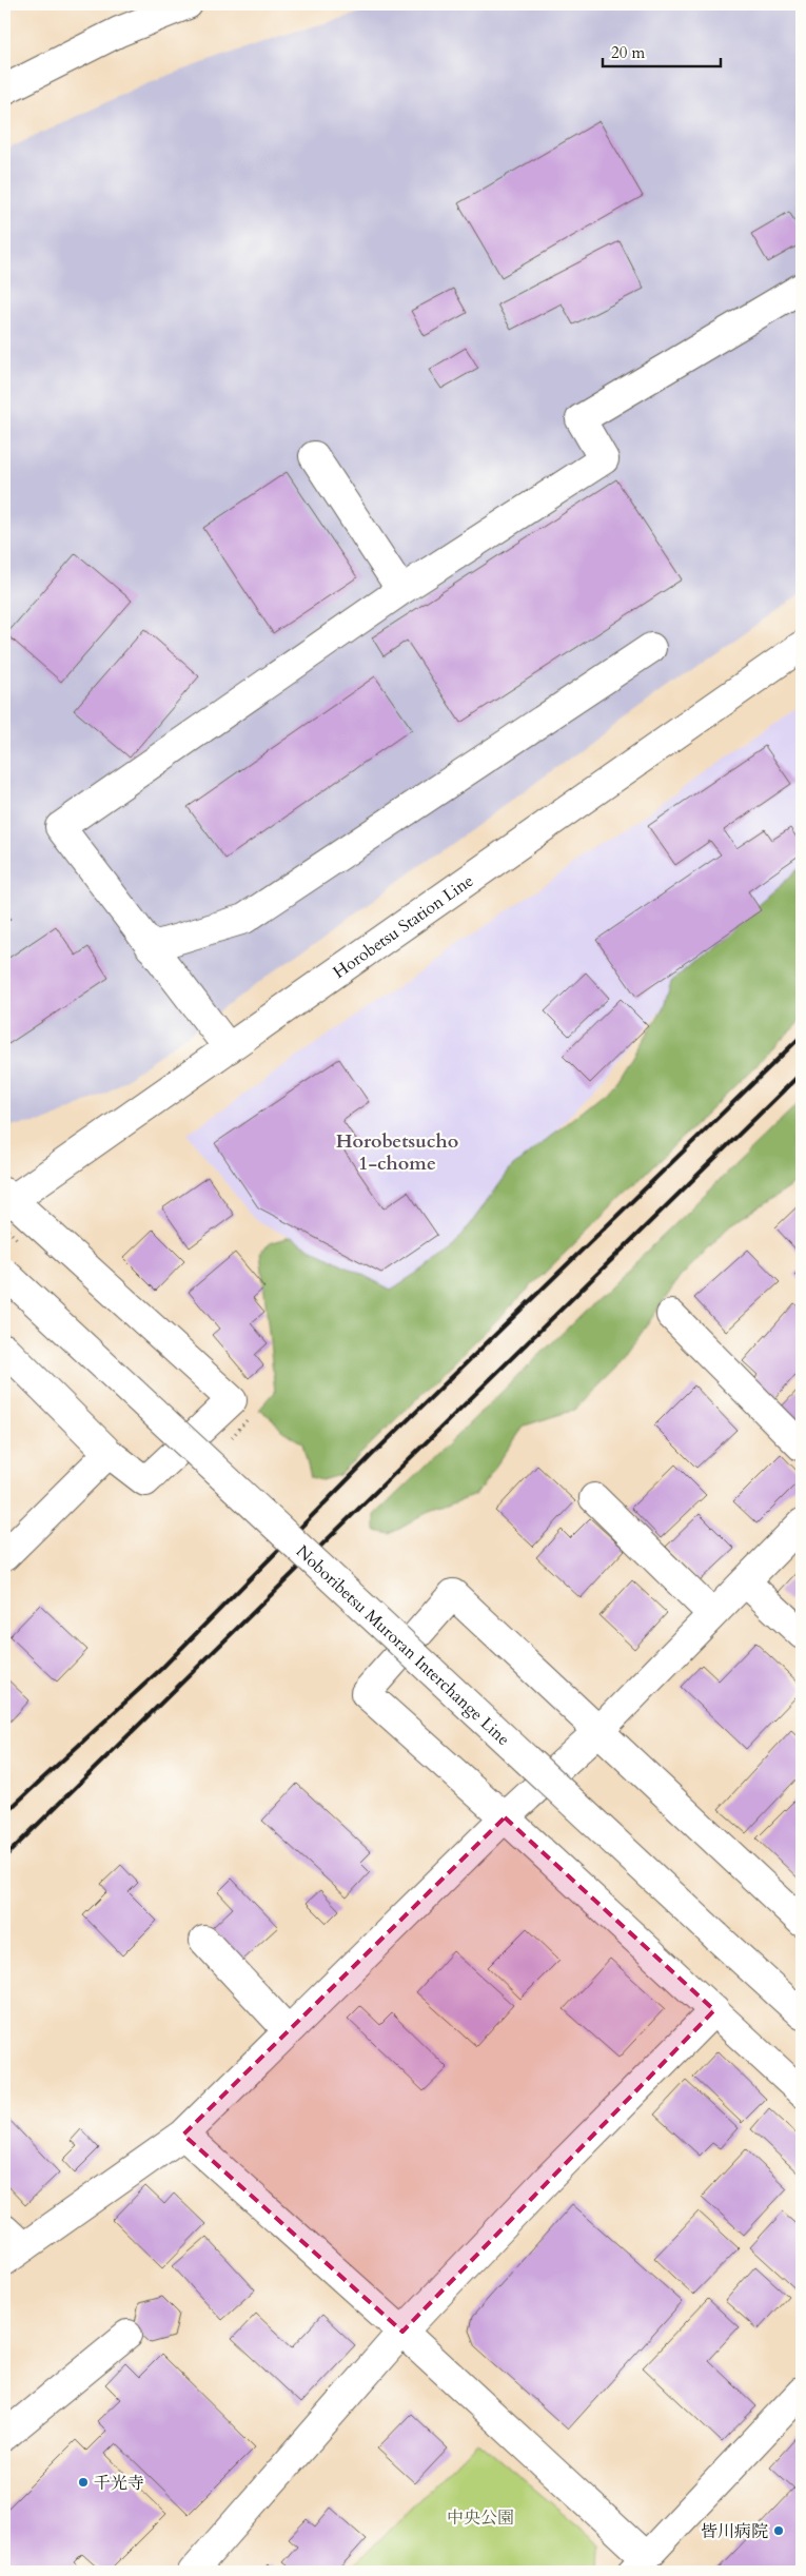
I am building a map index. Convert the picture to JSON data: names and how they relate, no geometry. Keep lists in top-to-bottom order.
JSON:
{
  "streets": {
    "main road": ["Horobetsu Station Line", "Noboribetsu Muroran Interchange Line"]
  },
  "districts": ["Horobetsucho 1-chome"],
  "parks": ["中央公園"],
  "places": ["千光寺", "皆川病院"],
  "scale_bar": "20 m"
}
